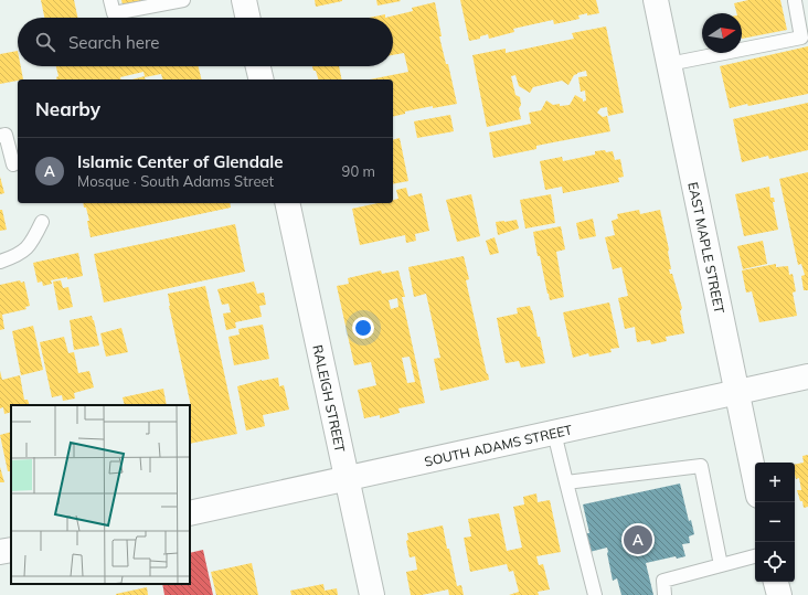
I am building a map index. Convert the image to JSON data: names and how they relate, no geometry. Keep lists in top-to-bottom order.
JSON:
{
  "streets": {
    "street": ["EAST MAPLE STREET", "RALEIGH STREET", "SOUTH ADAMS STREET"]
  },
  "crossings": [
    ["EAST MAPLE STREET", "SOUTH ADAMS STREET"],
    ["RALEIGH STREET", "SOUTH ADAMS STREET"]
  ],
  "north": "right",
  "page": {
    "search": "Search here",
    "heading": "Nearby",
    "list": [
      {
        "mark": "A",
        "name": "Islamic Center of Glendale",
        "note": "Mosque · South Adams Street",
        "value": "90 m"
      }
    ],
    "map_buttons": ["+", "−"],
    "pins": "A"
  }
}
